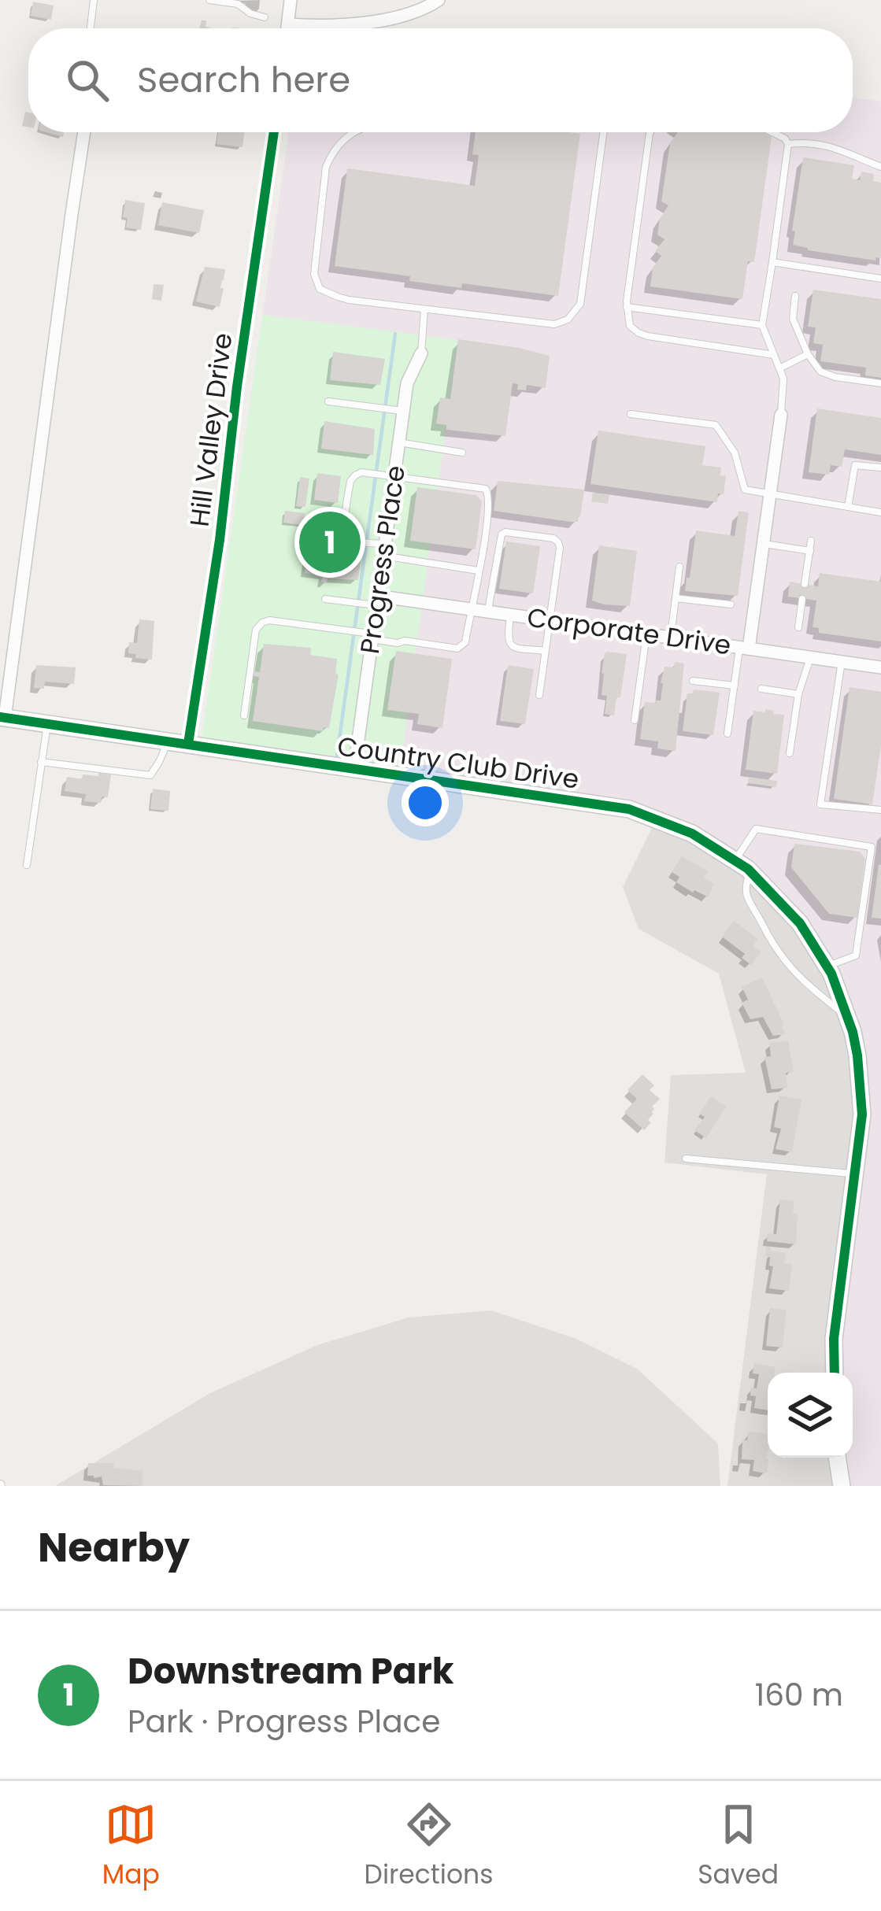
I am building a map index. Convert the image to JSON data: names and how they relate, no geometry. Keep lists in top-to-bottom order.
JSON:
{
  "streets": {
    "street": [
      "Hill Valley Drive",
      "Progress Place",
      "Corporate Drive",
      "Country Club Drive"
    ]
  },
  "crossings": [
    ["Hill Valley Drive", "Country Club Drive"],
    ["Progress Place", "Corporate Drive"],
    ["Progress Place", "Country Club Drive"]
  ],
  "page": {
    "search": "Search here",
    "pins": "1",
    "heading": "Nearby",
    "list": [
      {
        "mark": "1",
        "name": "Downstream Park",
        "note": "Park · Progress Place",
        "value": "160 m"
      }
    ],
    "nav": ["Map", "Directions", "Saved"]
  }
}
